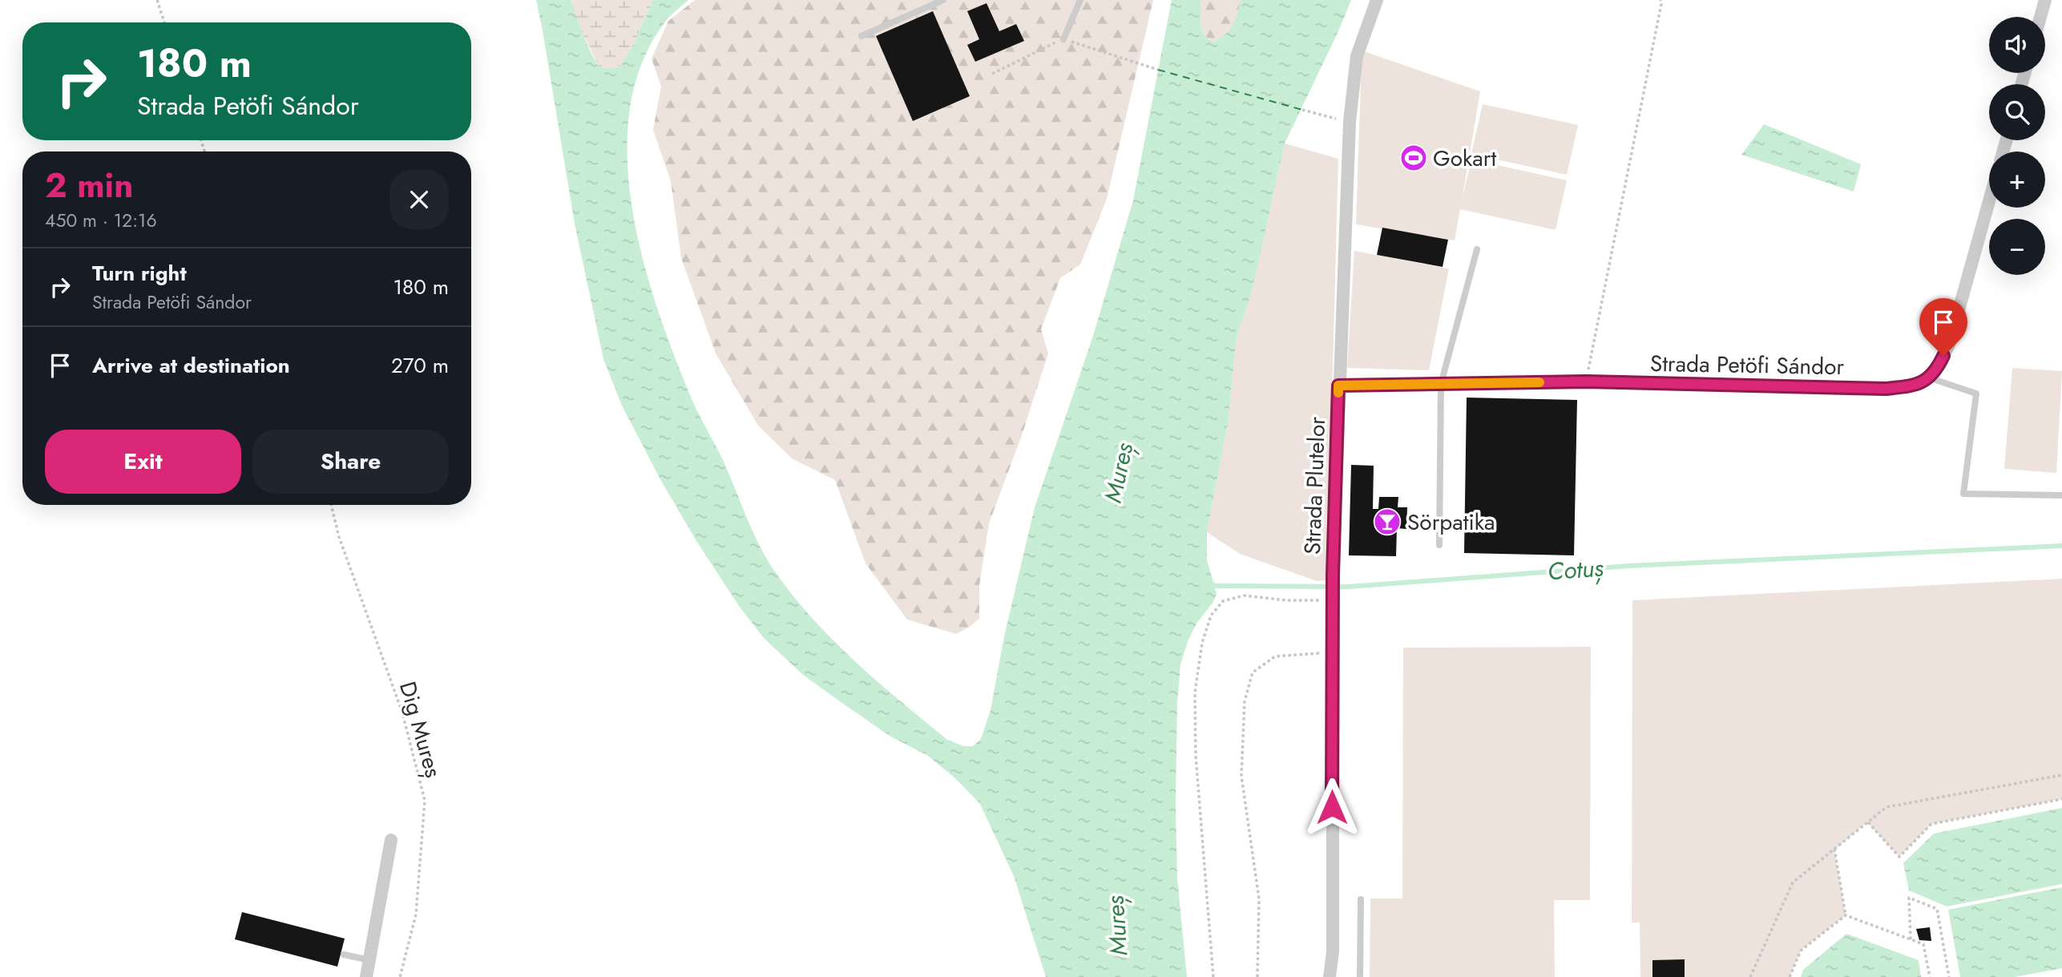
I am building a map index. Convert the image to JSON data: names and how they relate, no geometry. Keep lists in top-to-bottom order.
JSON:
{
  "streets": {
    "street": ["Strada Petöfi Sándor", "Strada Plutelor"],
    "path": ["Dig Mureș"]
  },
  "crossings": [
    ["Strada Petöfi Sándor", "Strada Plutelor"]
  ],
  "water": ["Mureș", "Cotuș"],
  "places": {
    "sports": ["Gokart"],
    "bar": ["Sörpatika"]
  },
  "page": {
    "map_buttons": ["+", "−"],
    "turn": ["180 m", "Strada Petöfi Sándor"],
    "heading": ["2 min", "450 m · 12:16"],
    "list": [
      {
        "name": "Turn right",
        "note": "Strada Petöfi Sándor",
        "value": "180 m"
      },
      {
        "name": "Arrive at destination",
        "value": "270 m"
      }
    ],
    "buttons": ["Exit", "Share"]
  }
}
